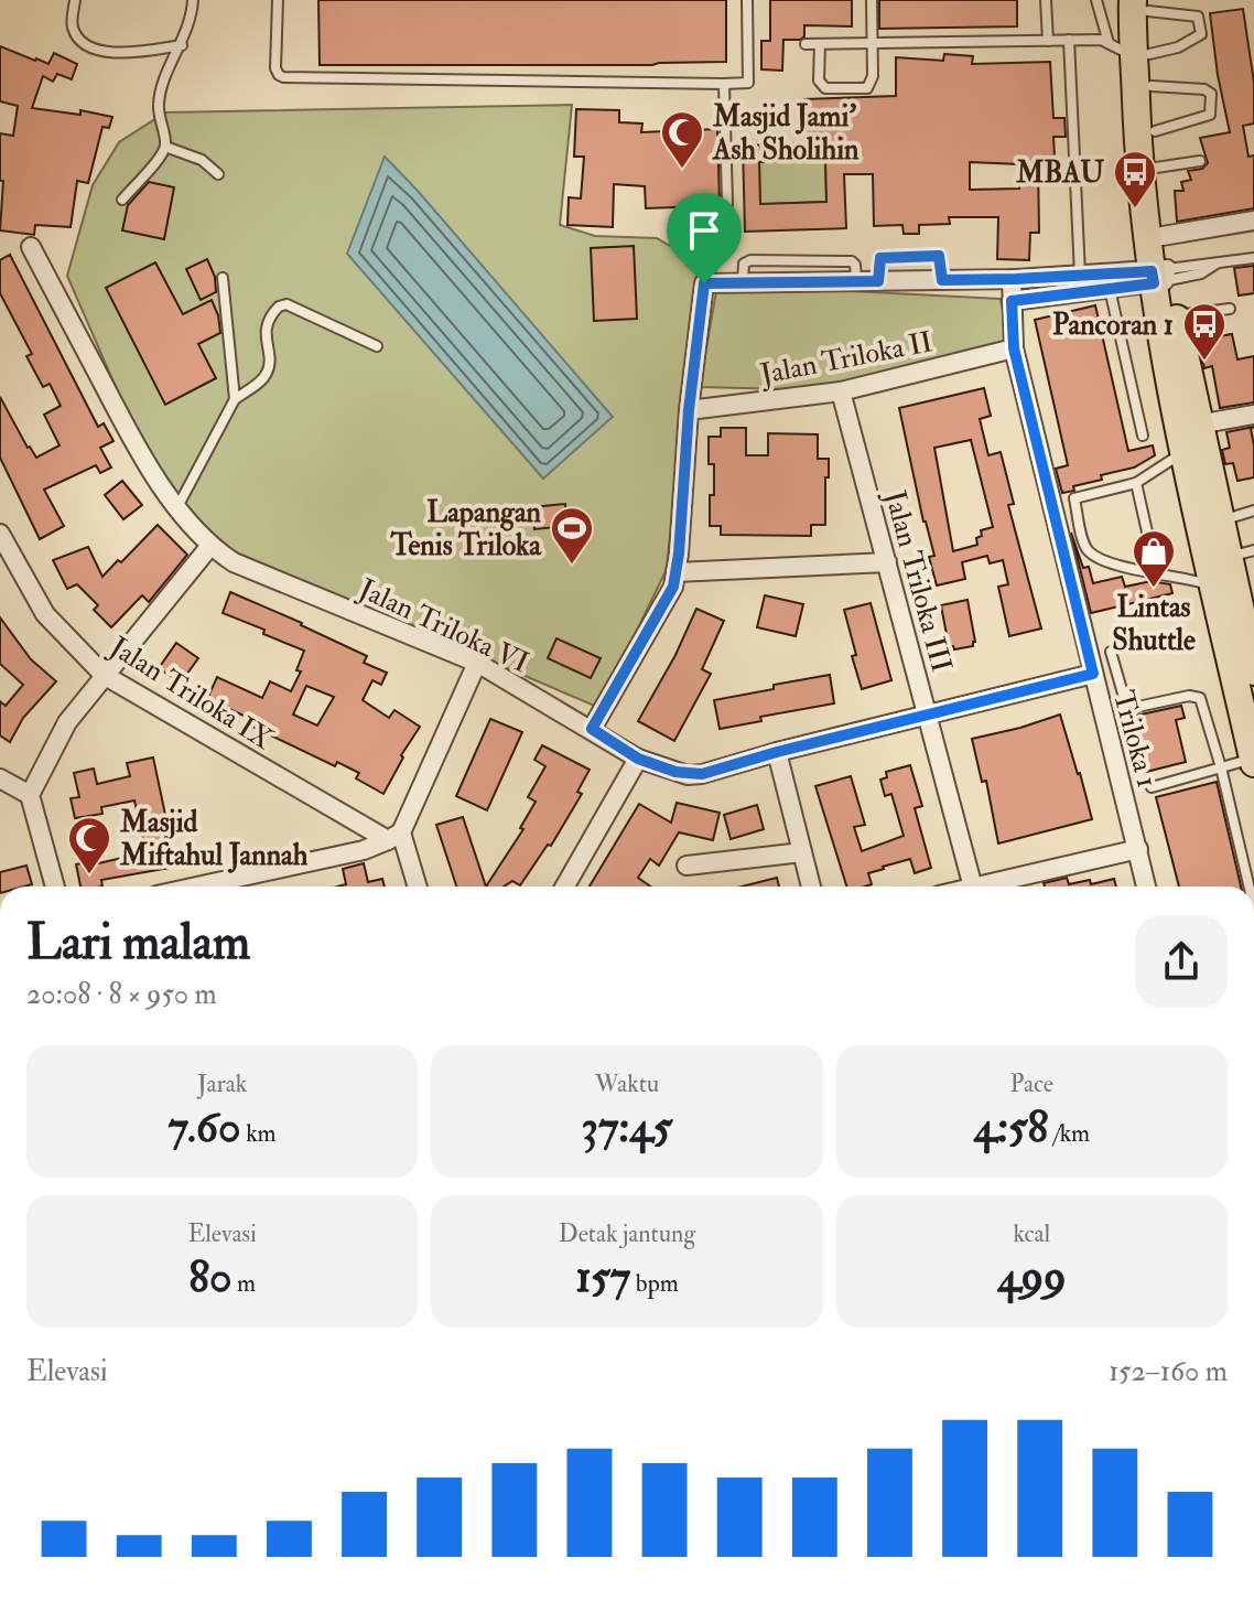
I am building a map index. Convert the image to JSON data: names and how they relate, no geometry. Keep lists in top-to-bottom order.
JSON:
{
  "streets": {
    "street": [
      "Jalan Triloka II",
      "Jalan Triloka III",
      "Jalan Triloka VI",
      "Jalan Triloka IX",
      "Triloka 1"
    ]
  },
  "crossings": [
    ["Jalan Triloka II", "Jalan Triloka III"],
    ["Jalan Triloka II", "Triloka 1"],
    ["Jalan Triloka III", "Jalan Triloka VI"],
    ["Jalan Triloka VI", "Triloka 1"]
  ],
  "places": {
    "mosque": ["Masjid Jami' Ash Sholihin", "Masjid Miftahul Jannah"],
    "bus stop": ["MBAU", "Pancoran 1"],
    "sports": ["Lapangan Tenis Triloka"],
    "shop": ["Lintas Shuttle"]
  },
  "page": {
    "heading": ["Lari malam", "20:08 · 8 × 950 m"],
    "stats": [
      ["Jarak", "7.60 km"],
      ["Waktu", "37:45"],
      ["Pace", "4:58 /km"],
      ["Elevasi", "80 m"],
      ["Detak jantung", "157 bpm"],
      ["kcal", "499"]
    ],
    "chart": ["Elevasi", "152–160 m"]
  }
}
